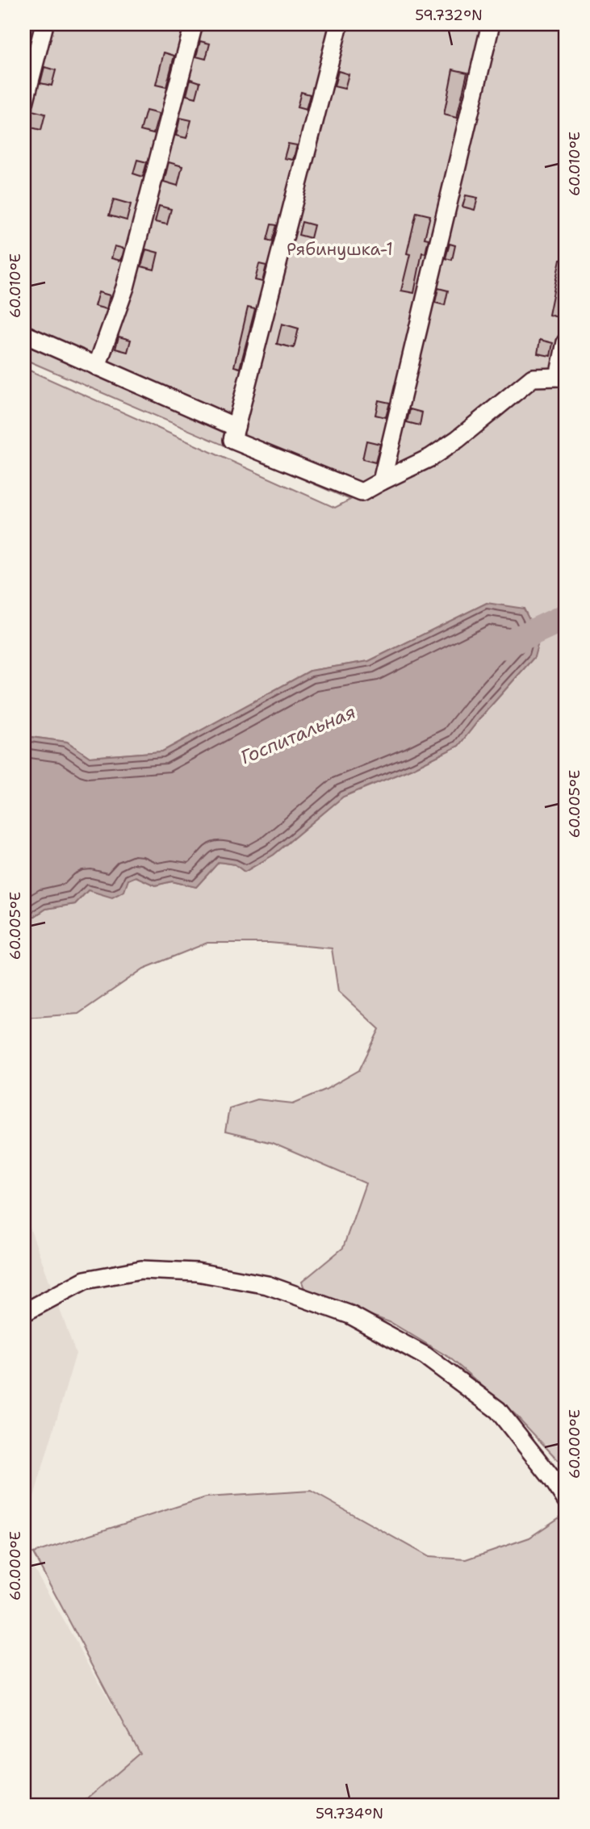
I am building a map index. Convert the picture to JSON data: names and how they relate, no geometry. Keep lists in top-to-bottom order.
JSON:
{
  "water": ["Госпитальная"],
  "parks": ["Рябинушка-1"],
  "coordinates": [
    "59.732°N",
    "60.010°E",
    "60.005°E",
    "60.000°E",
    "59.734°N"
  ]
}
